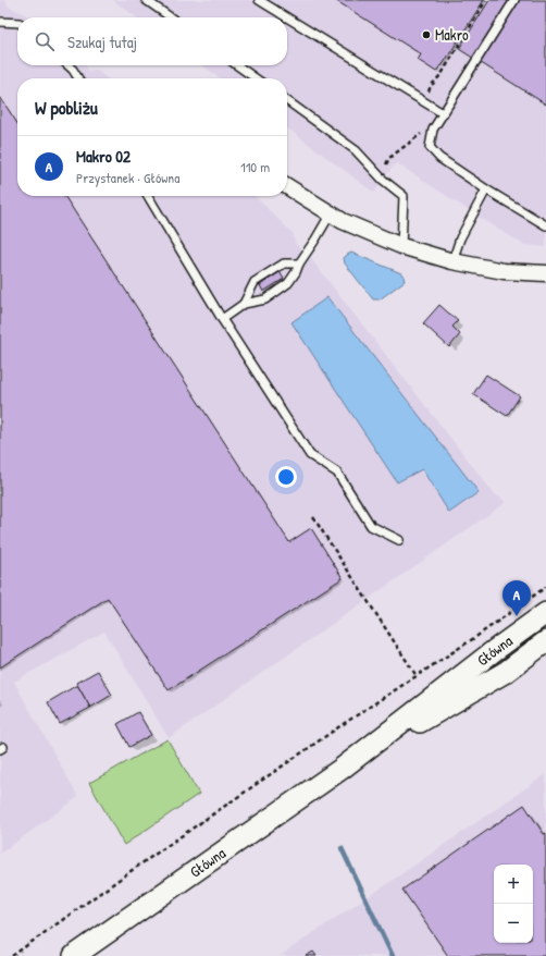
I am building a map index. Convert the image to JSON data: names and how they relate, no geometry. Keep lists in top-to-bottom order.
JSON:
{
  "streets": {
    "main road": ["Główna"]
  },
  "places": ["Makro"],
  "page": {
    "search": "Szukaj tutaj",
    "heading": "W pobliżu",
    "list": [
      {
        "mark": "A",
        "name": "Makro 02",
        "note": "Przystanek · Główna",
        "value": "110 m"
      }
    ],
    "pins": "A",
    "map_buttons": ["+", "−"]
  }
}
